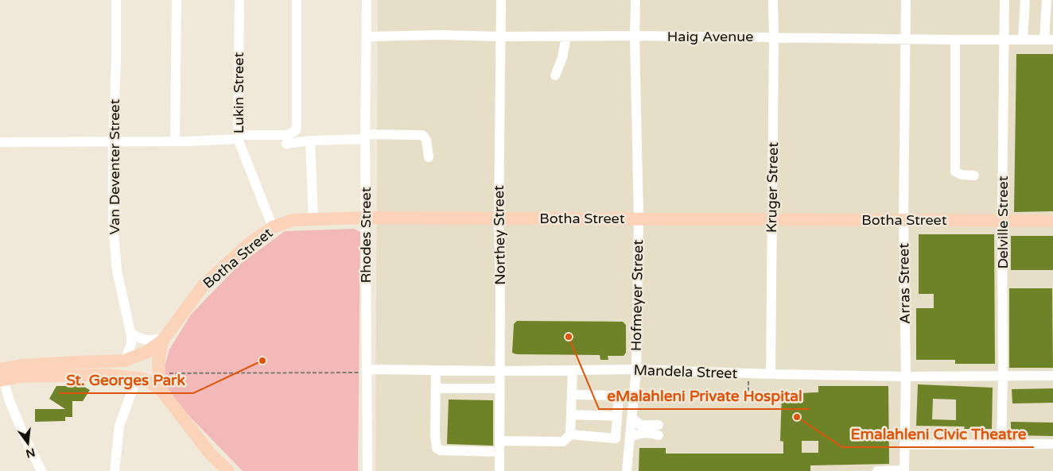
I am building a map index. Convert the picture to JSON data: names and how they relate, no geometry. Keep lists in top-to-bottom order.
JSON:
{
  "streets": {
    "main road": ["Botha Street"],
    "street": [
      "Haig Avenue",
      "Lukin Street",
      "Van Deventer Street",
      "Kruger Street",
      "Delville Street",
      "Rhodes Street",
      "Northey Street",
      "Arras Street",
      "Hofmeyer Street",
      "Mandela Street"
    ]
  },
  "crossings": [
    ["Haig Avenue", "Kruger Street"],
    ["Haig Avenue", "Delville Street"],
    ["Haig Avenue", "Rhodes Street"],
    ["Haig Avenue", "Northey Street"],
    ["Haig Avenue", "Arras Street"],
    ["Haig Avenue", "Hofmeyer Street"],
    ["Lukin Street", "Botha Street"],
    ["Kruger Street", "Botha Street"],
    ["Kruger Street", "Mandela Street"],
    ["Botha Street", "Delville Street"],
    ["Botha Street", "Rhodes Street"],
    ["Botha Street", "Northey Street"],
    ["Botha Street", "Arras Street"],
    ["Botha Street", "Hofmeyer Street"],
    ["Delville Street", "Mandela Street"],
    ["Rhodes Street", "Mandela Street"],
    ["Northey Street", "Mandela Street"],
    ["Arras Street", "Mandela Street"],
    ["Hofmeyer Street", "Mandela Street"]
  ],
  "places": ["eMalahleni Private Hospital", "St. Georges Park", "Emalahleni Civic Theatre"],
  "north": "bottom"
}
